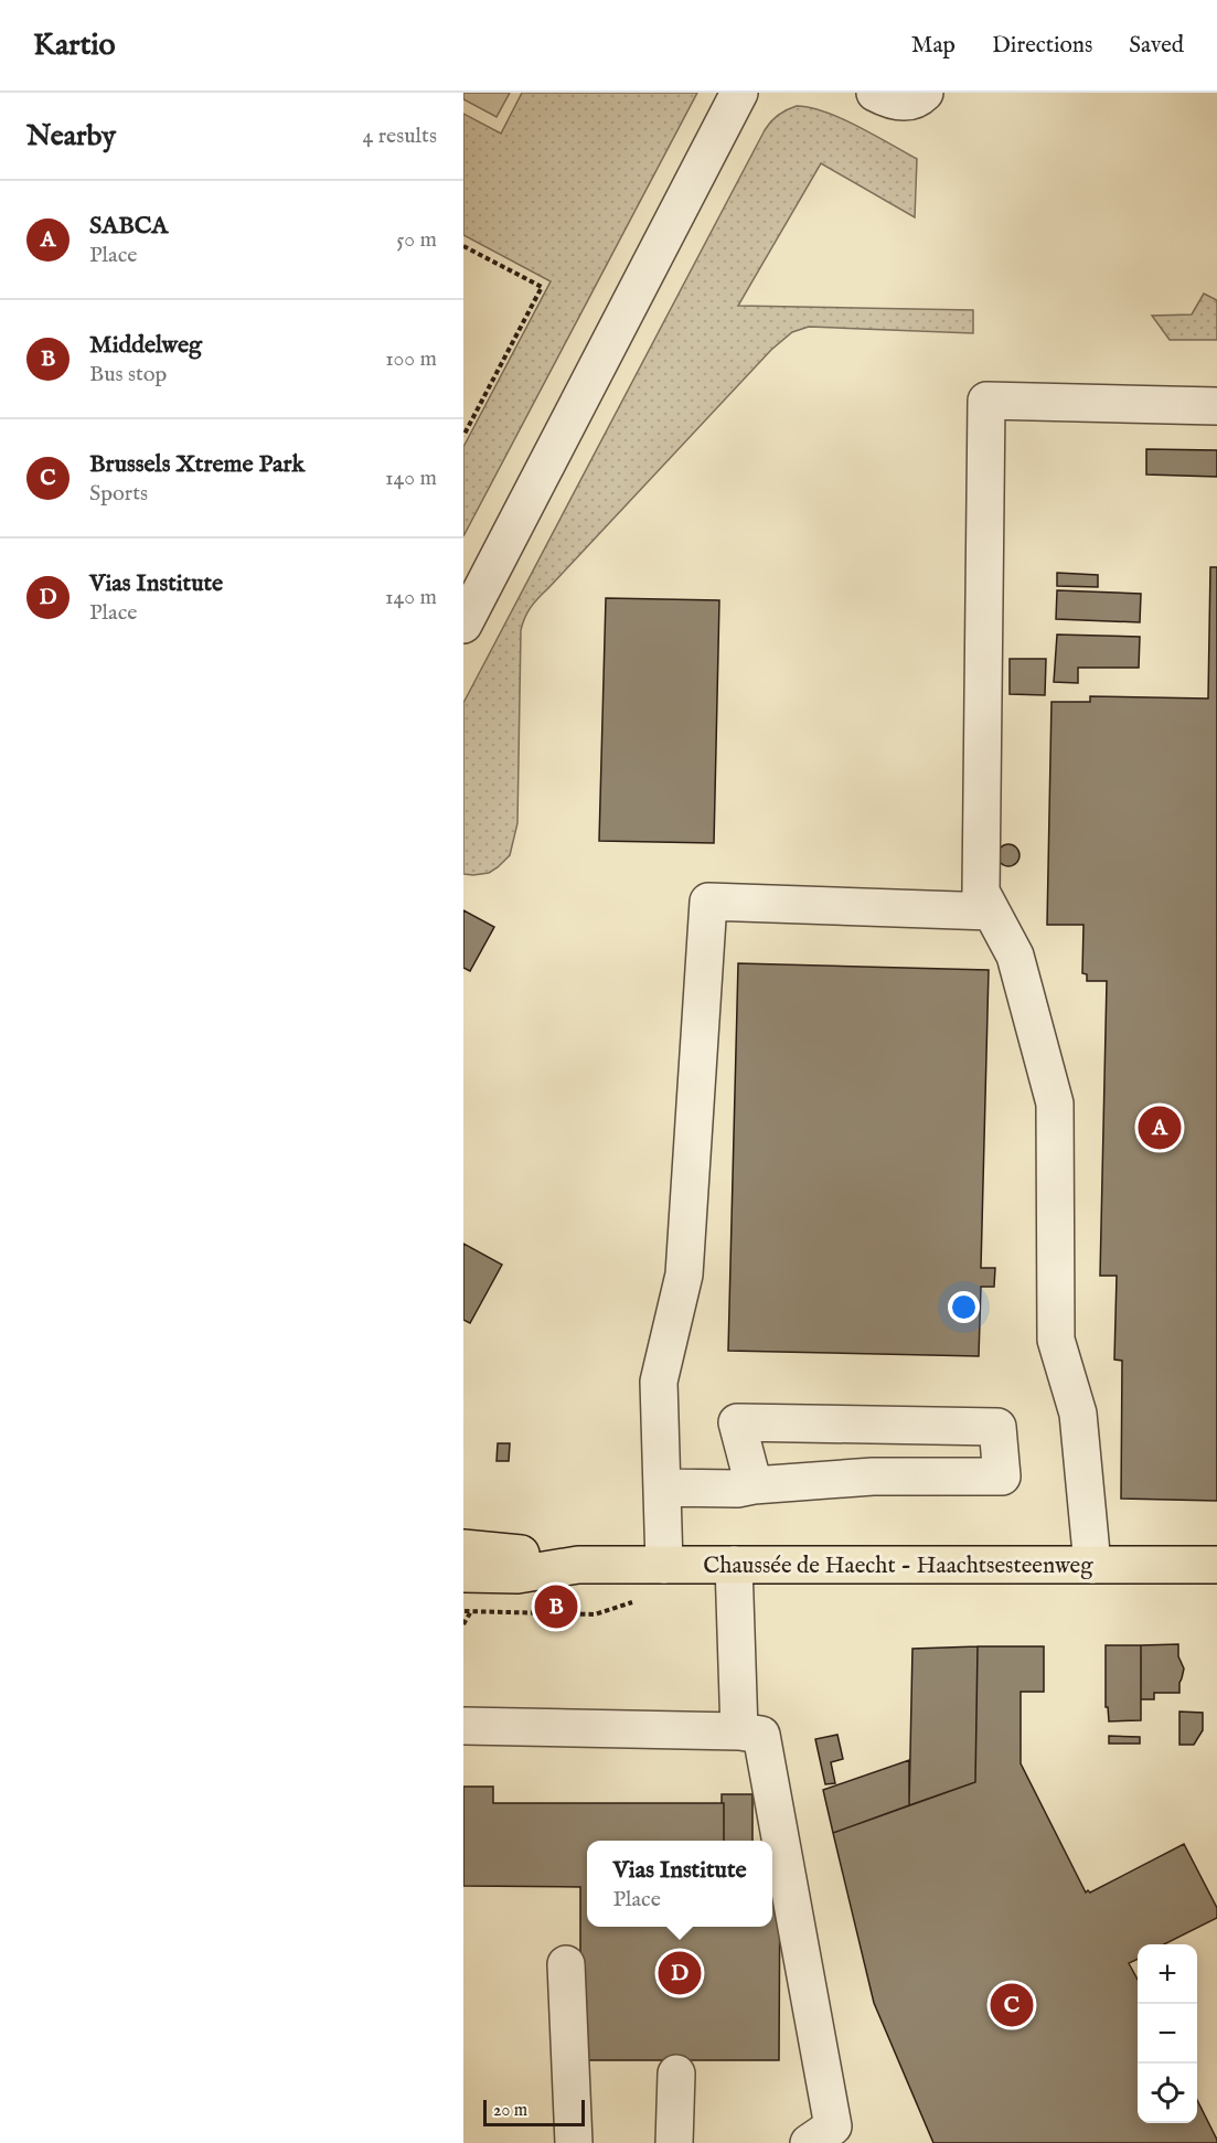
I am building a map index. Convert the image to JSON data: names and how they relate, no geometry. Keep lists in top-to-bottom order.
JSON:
{
  "streets": {
    "main road": ["Chaussée de Haecht - Haachtsesteenweg"]
  },
  "scale_bar": "20 m",
  "page": {
    "header": "Kartio",
    "nav": ["Map", "Directions", "Saved"],
    "heading": ["Nearby", "4 results"],
    "list": [
      {
        "mark": "A",
        "name": "SABCA",
        "note": "Place",
        "value": "50 m"
      },
      {
        "mark": "B",
        "name": "Middelweg",
        "note": "Bus stop",
        "value": "100 m"
      },
      {
        "mark": "C",
        "name": "Brussels Xtreme Park",
        "note": "Sports",
        "value": "140 m"
      },
      {
        "mark": "D",
        "name": "Vias Institute",
        "note": "Place",
        "value": "140 m"
      }
    ],
    "pins": [
      "A",
      "B",
      "D",
      "C"
    ],
    "popup": ["Vias Institute", "Place"],
    "map_buttons": ["+", "−"],
    "scale": "20 m"
  }
}
